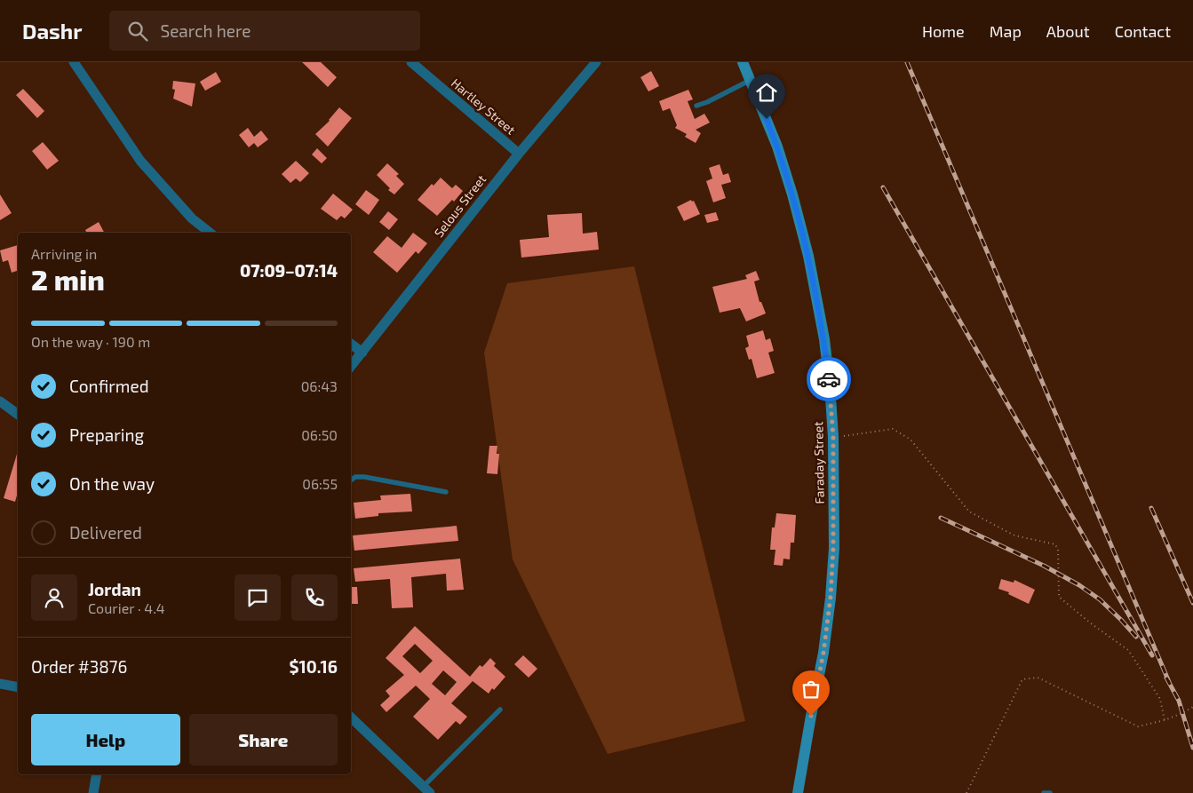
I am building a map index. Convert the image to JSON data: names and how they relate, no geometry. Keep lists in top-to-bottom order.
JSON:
{
  "streets": {
    "street": ["Hartley Street", "Selous Street", "Faraday Street"]
  },
  "crossings": [
    ["Hartley Street", "Selous Street"]
  ],
  "page": {
    "header": "Dashr",
    "search": "Search here",
    "nav": [
      "Home",
      "Map",
      "About",
      "Contact"
    ],
    "heading": ["2 min", "Arriving in", "07:09–07:14"],
    "panel": [
      "Jordan",
      "Courier · 4.4",
      "Order #3876",
      "$10.16"
    ],
    "bar": "On the way · 190 m",
    "list": [
      ["Confirmed", "06:43"],
      ["Preparing", "06:50"],
      ["On the way", "06:55"],
      "Delivered"
    ],
    "buttons": ["Help", "Share"]
  }
}
